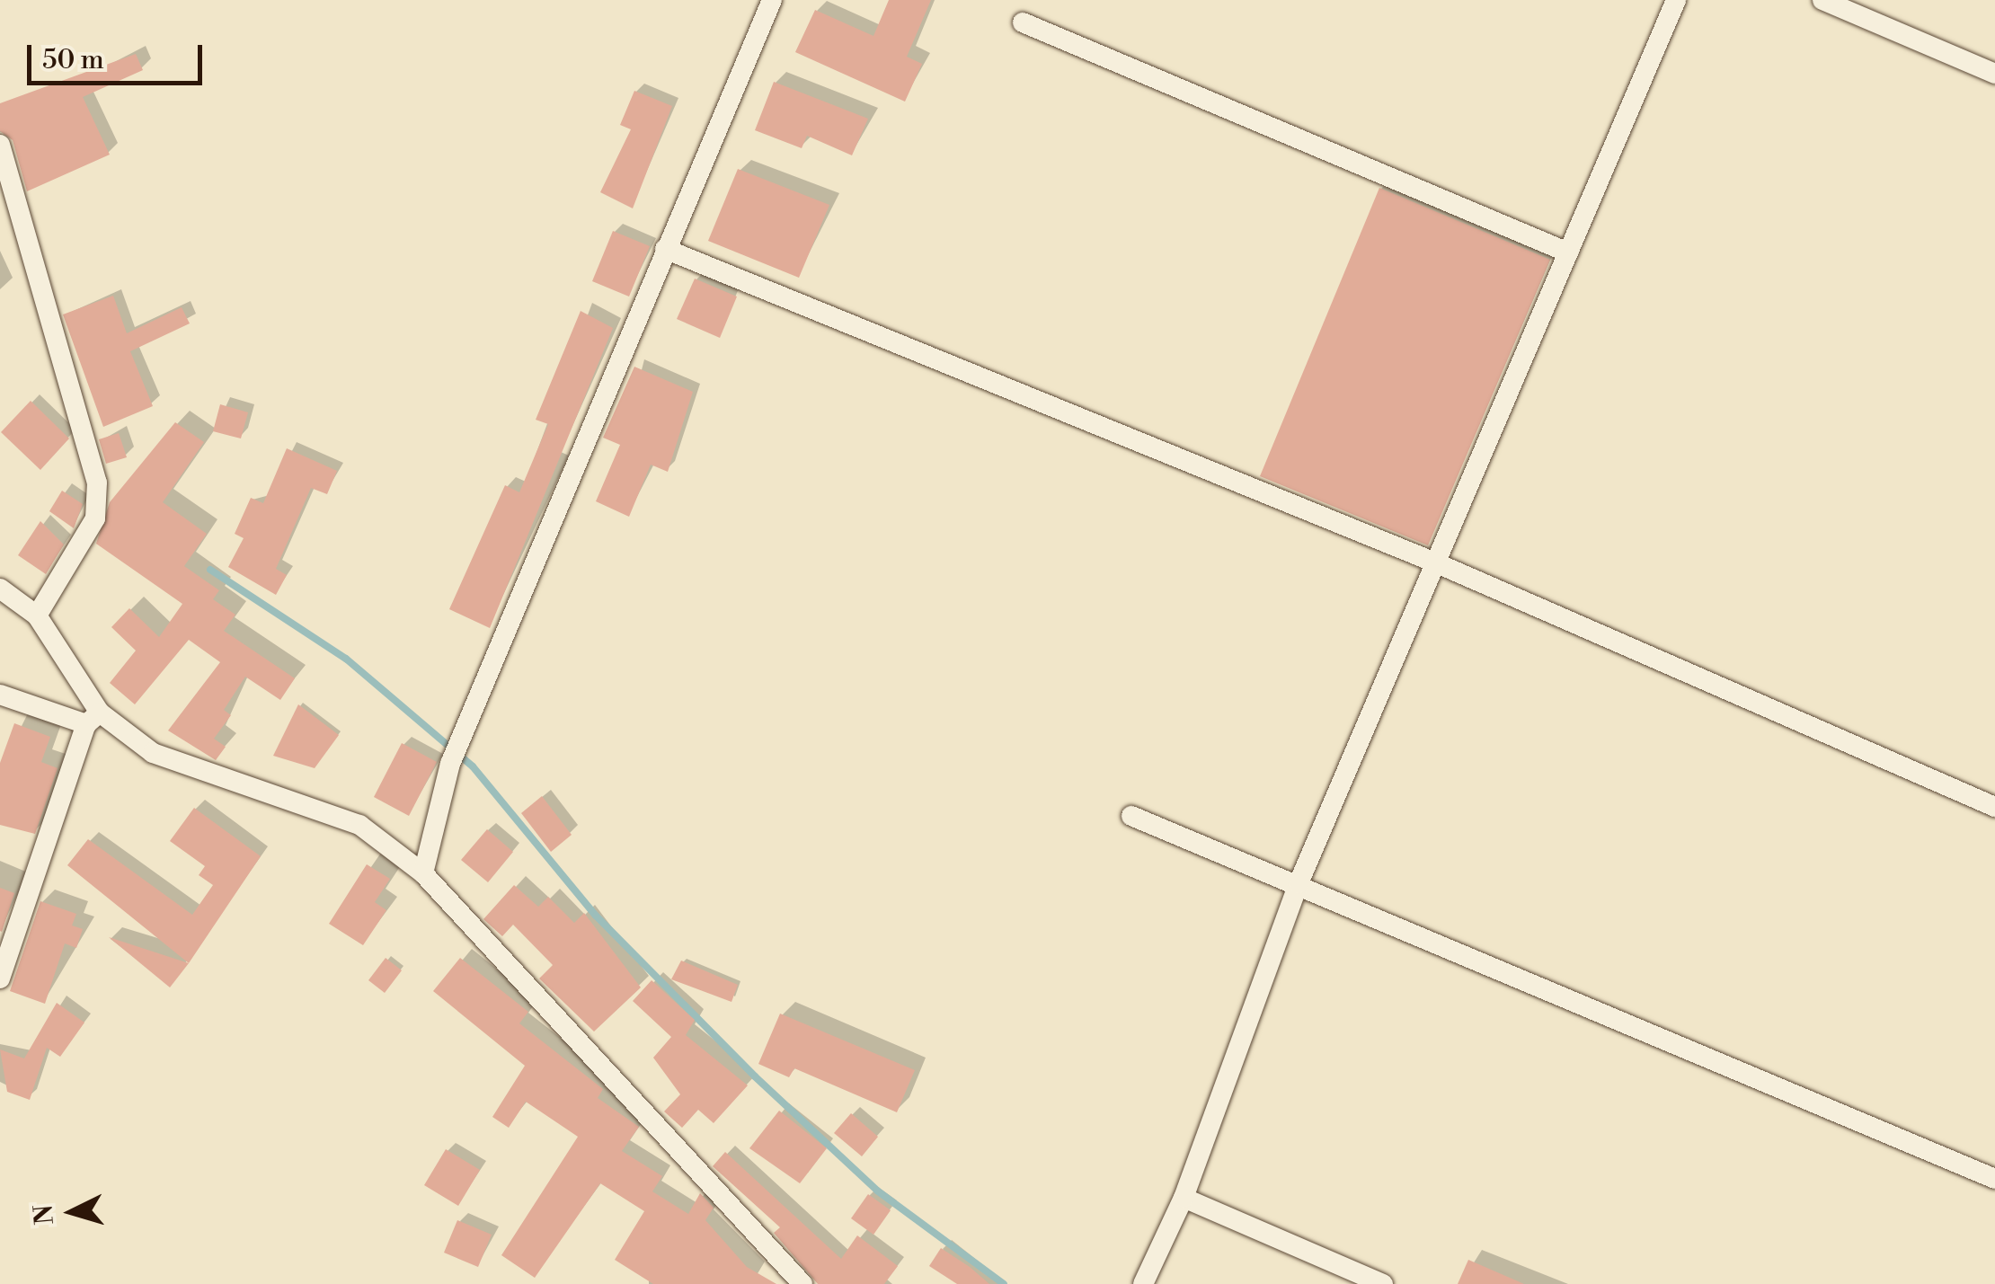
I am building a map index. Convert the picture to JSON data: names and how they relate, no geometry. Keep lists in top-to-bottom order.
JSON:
{
  "scale_bar": "50 m",
  "north": "left"
}
